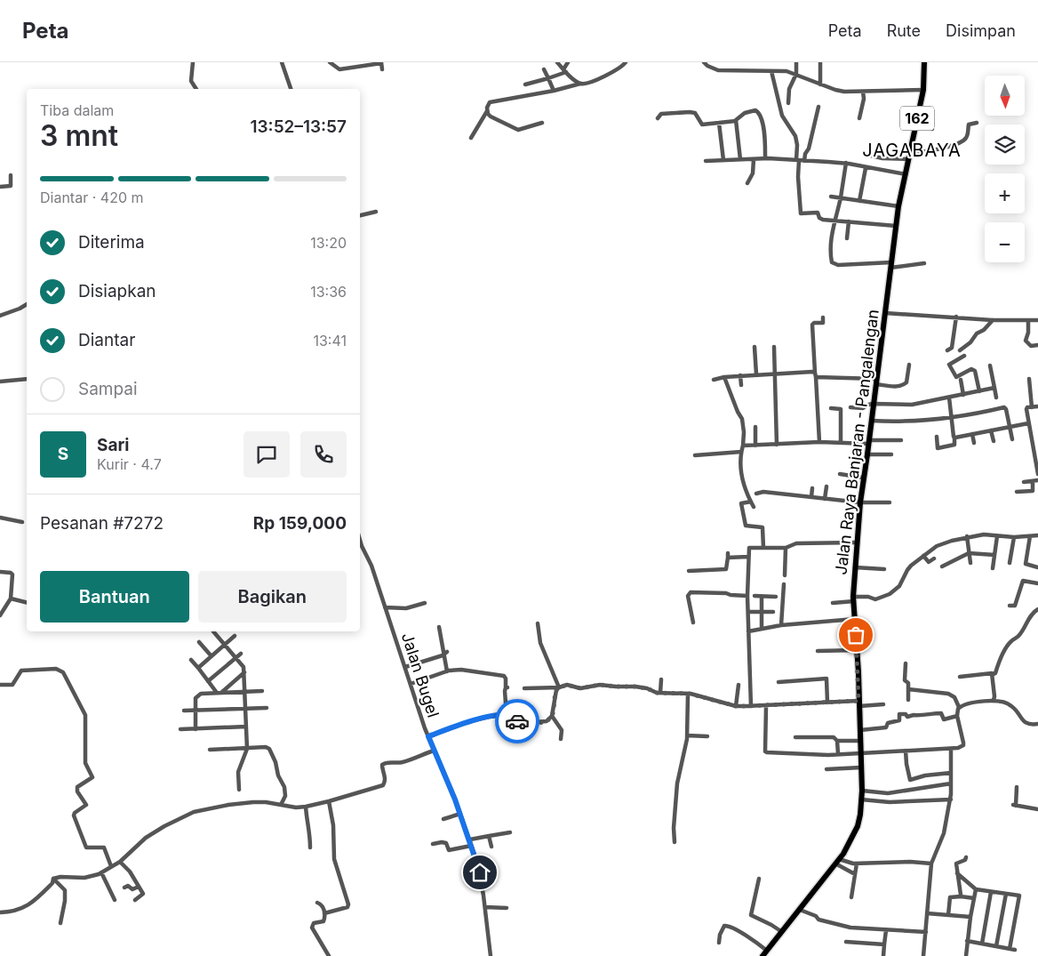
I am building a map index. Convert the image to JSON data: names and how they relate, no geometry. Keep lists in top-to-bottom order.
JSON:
{
  "streets": {
    "main road": ["162", "Jalan Raya Banjaran - Pangalengan"],
    "street": ["Jalan Bugel"]
  },
  "districts": ["JAGABAYA"],
  "north": "bottom",
  "page": {
    "header": "Peta",
    "nav": ["Peta", "Rute", "Disimpan"],
    "map_buttons": ["+", "−"],
    "heading": ["3 mnt", "Tiba dalam", "13:52–13:57"],
    "panel": [
      "Sari",
      "Kurir · 4.7",
      "Pesanan #7272",
      "Rp 159,000"
    ],
    "bar": "Diantar · 420 m",
    "list": [
      ["Diterima", "13:20"],
      ["Disiapkan", "13:36"],
      ["Diantar", "13:41"],
      "Sampai"
    ],
    "round": "S",
    "buttons": ["Bantuan", "Bagikan"]
  }
}
